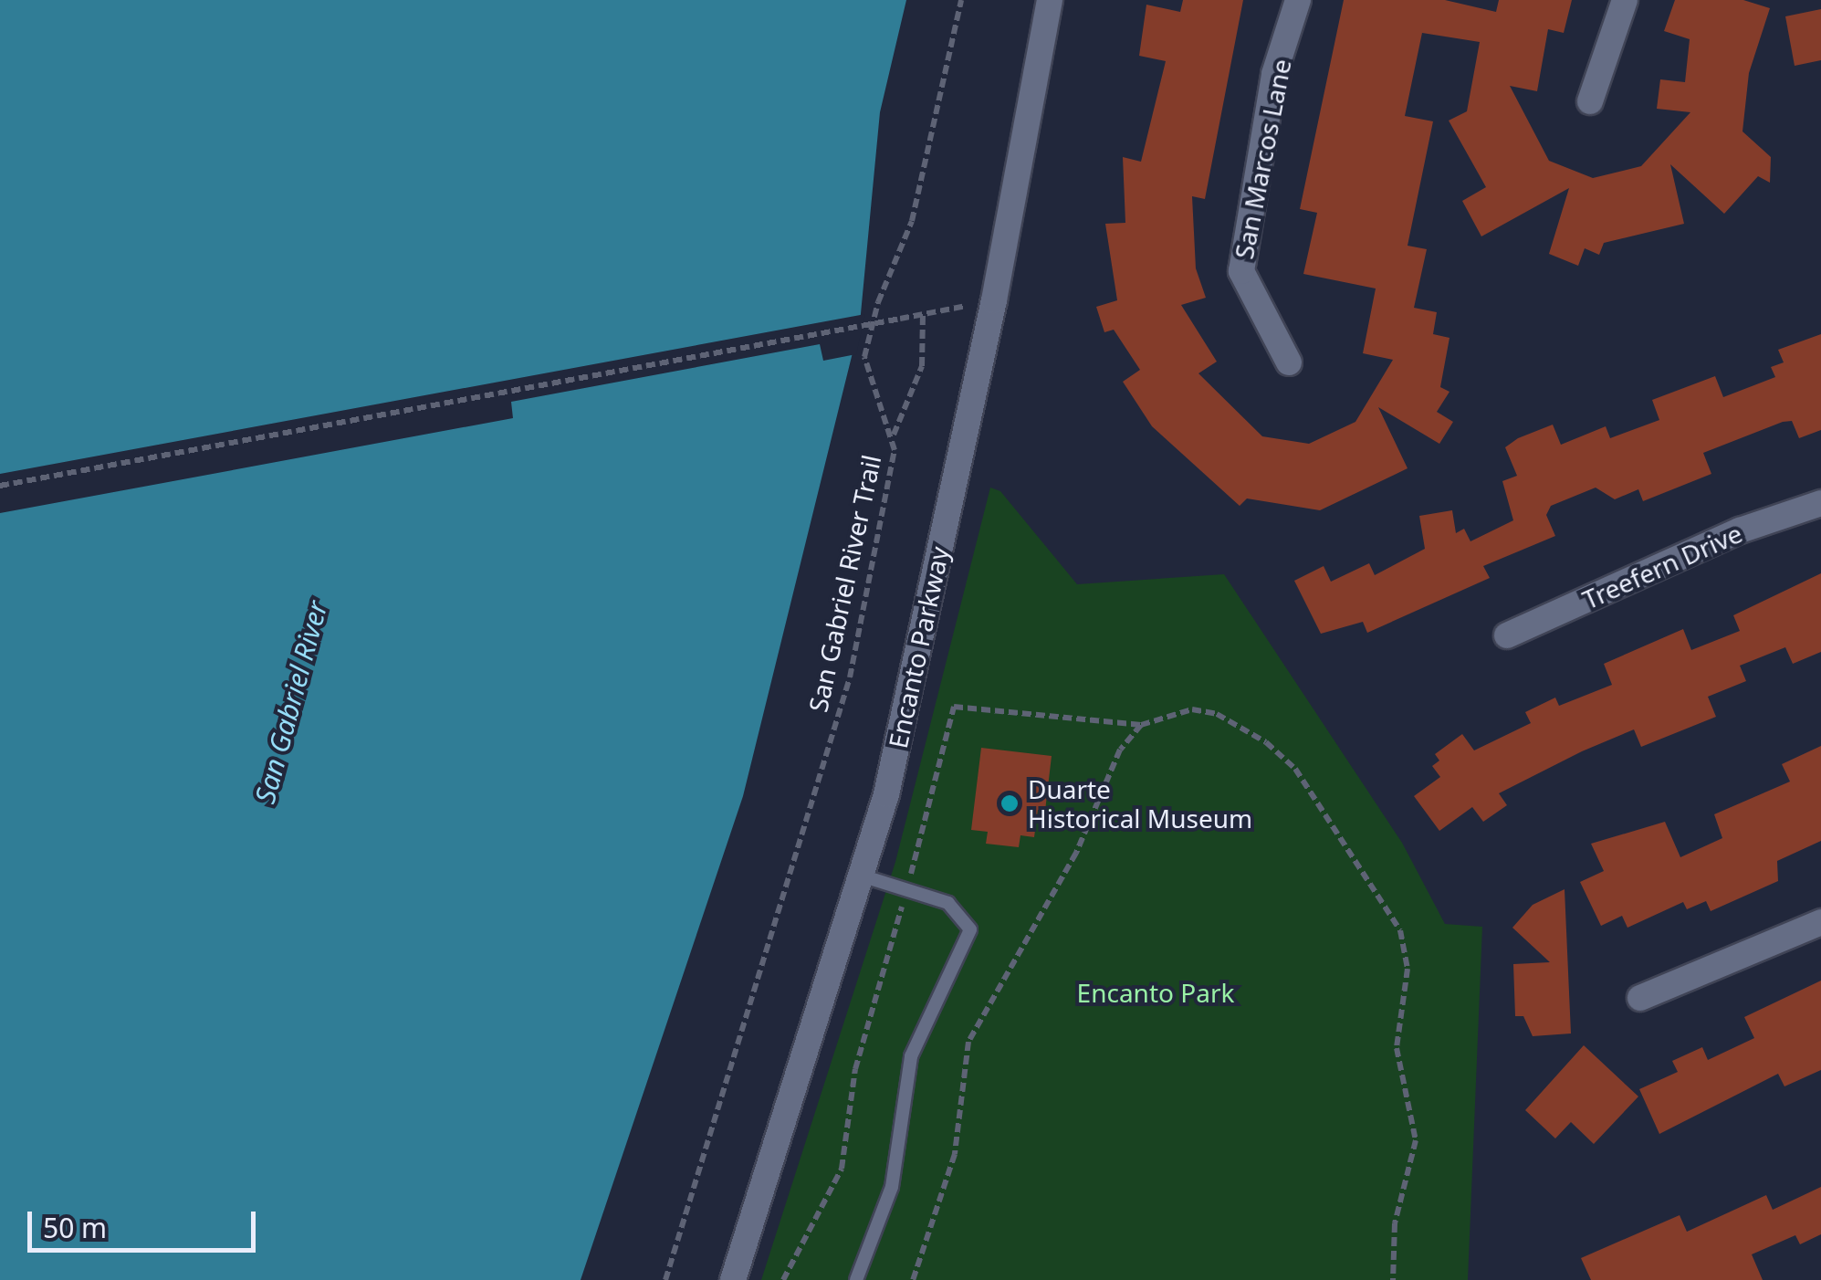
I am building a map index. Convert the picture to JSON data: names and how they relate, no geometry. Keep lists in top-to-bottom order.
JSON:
{
  "streets": {
    "street": ["San Marcos Lane", "Treefern Drive", "Encanto Parkway"],
    "path": ["San Gabriel River Trail"]
  },
  "water": ["San Gabriel River"],
  "parks": ["Encanto Park"],
  "places": ["Duarte Historical Museum"],
  "scale_bar": "50 m"
}
